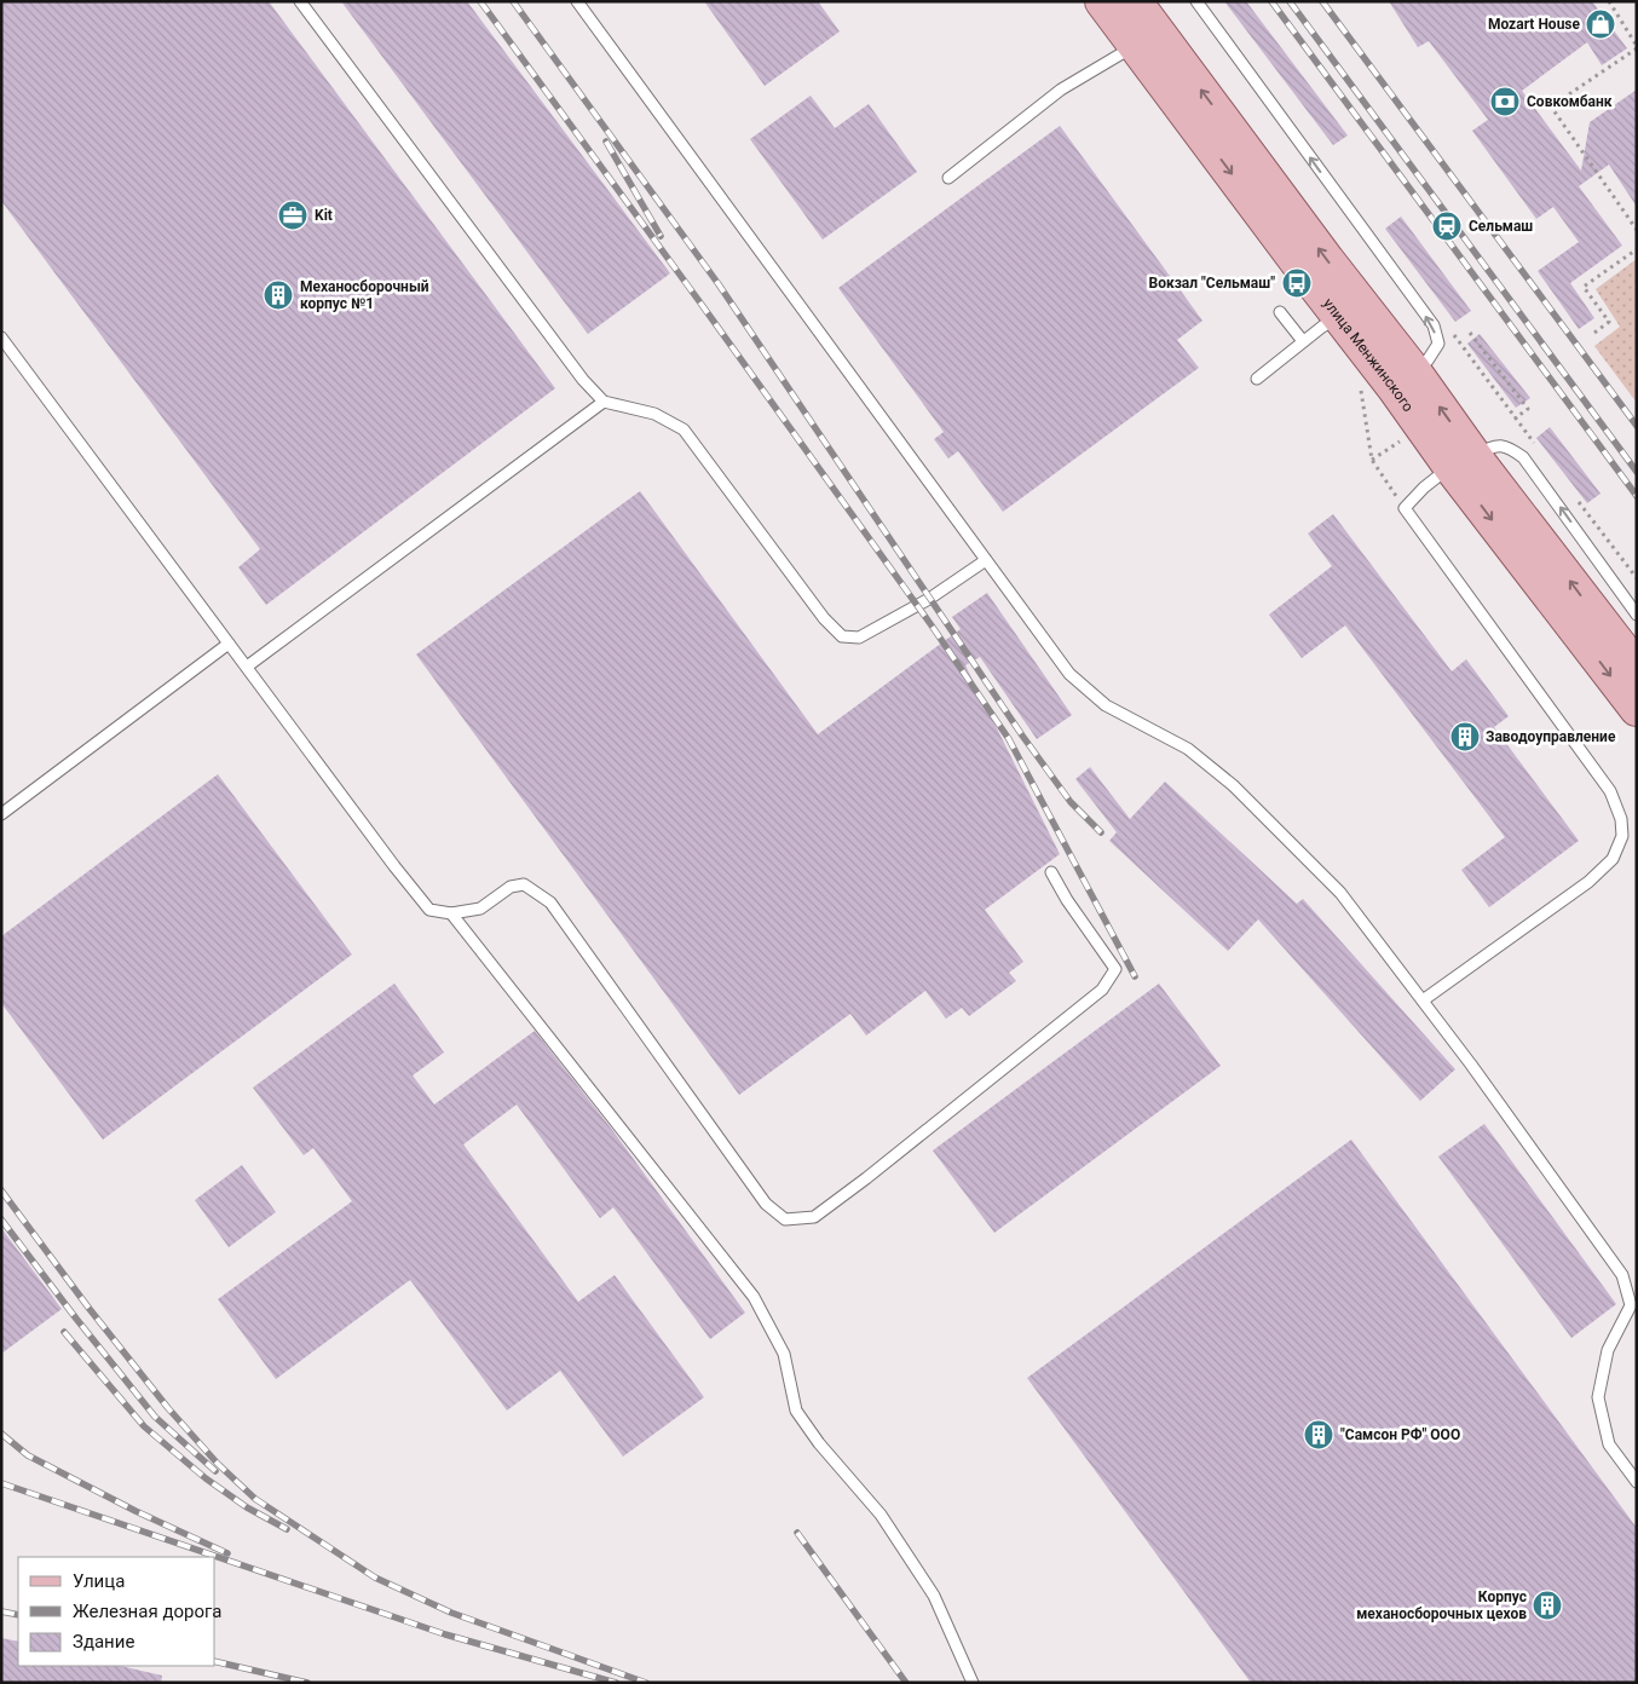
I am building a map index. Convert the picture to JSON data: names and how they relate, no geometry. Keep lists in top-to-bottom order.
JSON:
{
  "streets": {
    "main road": ["улица Менжинского"]
  },
  "places": {
    "shop": ["Mozart House"],
    "bank": ["Совкомбанк"],
    "office": ["Kit"],
    "station": ["Сельмаш"],
    "bus stop": ["Вокзал \"Сельмаш\""],
    "building": [
      "Механосборочный корпус №1",
      "Заводоуправление",
      "\"Самсон РФ\" ООО",
      "Корпус механосборочных цехов"
    ]
  },
  "legend": ["Улица", "Железная дорога", "Здание"]
}
